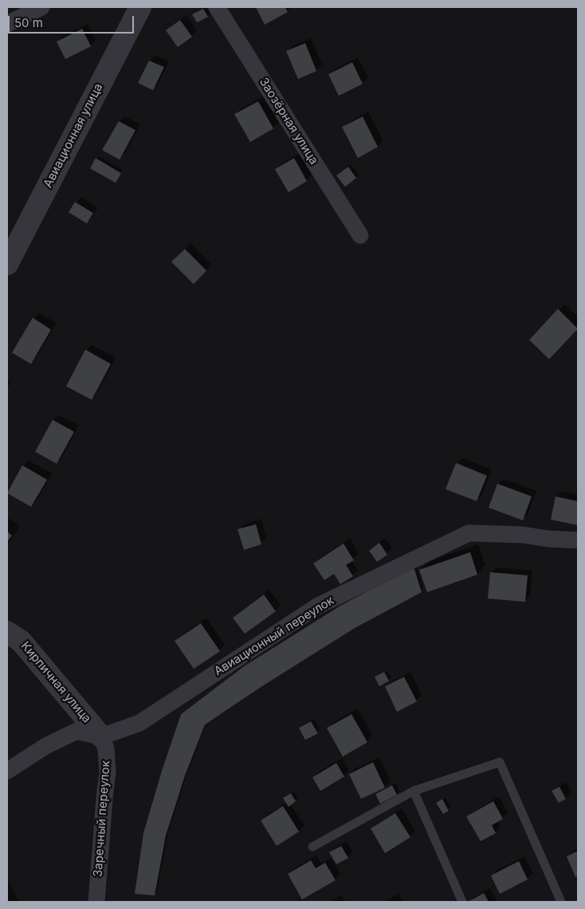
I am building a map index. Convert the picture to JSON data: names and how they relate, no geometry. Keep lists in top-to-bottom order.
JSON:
{
  "streets": {
    "street": [
      "Заозёрная улица",
      "Авиационная улица",
      "Авиационный переулок",
      "Кирпичная улица",
      "Заречный переулок"
    ]
  },
  "crossings": [
    ["Авиационный переулок", "Кирпичная улица"],
    ["Авиационный переулок", "Заречный переулок"],
    ["Кирпичная улица", "Заречный переулок"]
  ],
  "scale_bar": "50 m"
}
